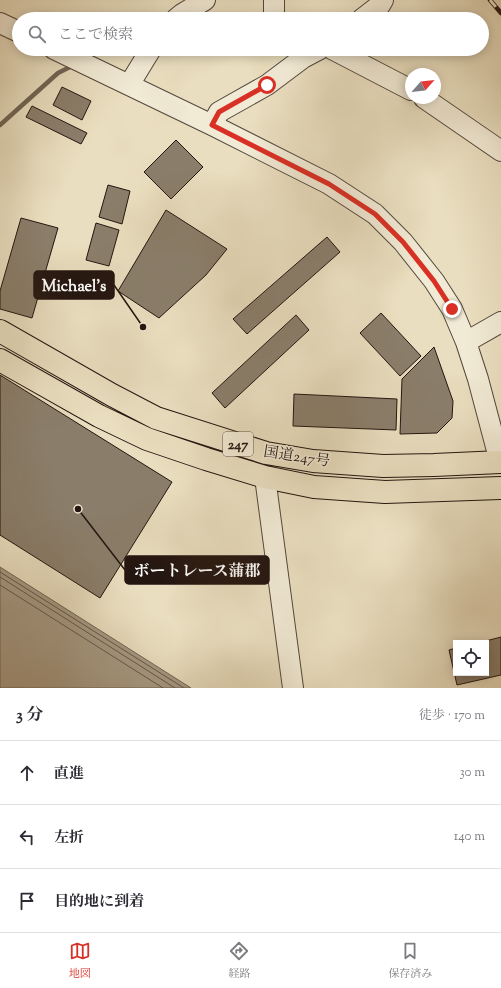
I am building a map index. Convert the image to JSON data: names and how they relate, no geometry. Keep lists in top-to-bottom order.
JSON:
{
  "streets": {
    "highway": ["247", "国道247号"]
  },
  "places": ["Michael's", "ボートレース蒲郡"],
  "north": "top right",
  "page": {
    "search": "ここで検索",
    "heading": ["3 分", "徒歩 · 170 m"],
    "list": [
      ["直進", "30 m"],
      ["左折", "140 m"],
      "目的地に到着"
    ],
    "nav": ["地図", "経路", "保存済み"]
  }
}
